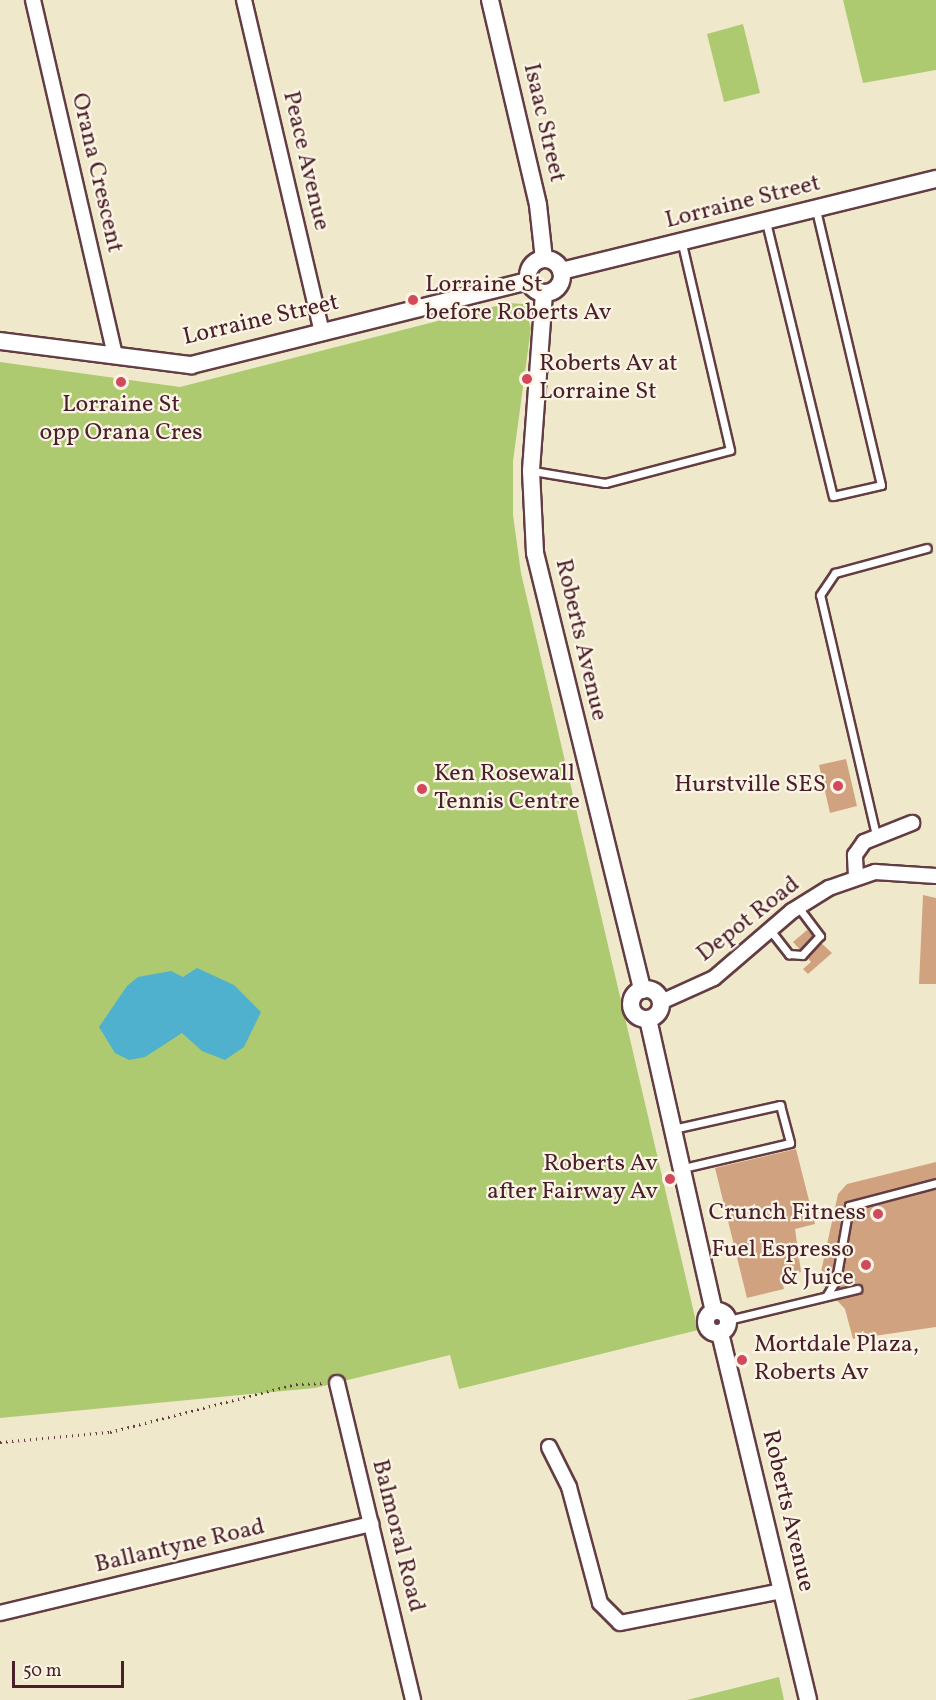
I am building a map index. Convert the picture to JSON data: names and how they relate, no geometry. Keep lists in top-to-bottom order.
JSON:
{
  "streets": {
    "street": [
      "Isaac Street",
      "Peace Avenue",
      "Orana Crescent",
      "Lorraine Street",
      "Roberts Avenue",
      "Depot Road",
      "Balmoral Road",
      "Ballantyne Road"
    ]
  },
  "crossings": [
    ["Isaac Street", "Lorraine Street"],
    ["Isaac Street", "Roberts Avenue"],
    ["Peace Avenue", "Lorraine Street"],
    ["Orana Crescent", "Lorraine Street"],
    ["Lorraine Street", "Roberts Avenue"],
    ["Roberts Avenue", "Depot Road"],
    ["Balmoral Road", "Ballantyne Road"]
  ],
  "places": [
    "Lorraine St before Roberts Av",
    "Roberts Av at Lorraine St",
    "Lorraine St opp Orana Cres",
    "Hurstville SES",
    "Ken Rosewall Tennis Centre",
    "Roberts Av after Fairway Av",
    "Crunch Fitness",
    "Fuel Espresso & Juice",
    "Mortdale Plaza, Roberts Av"
  ],
  "scale_bar": "50 m"
}
